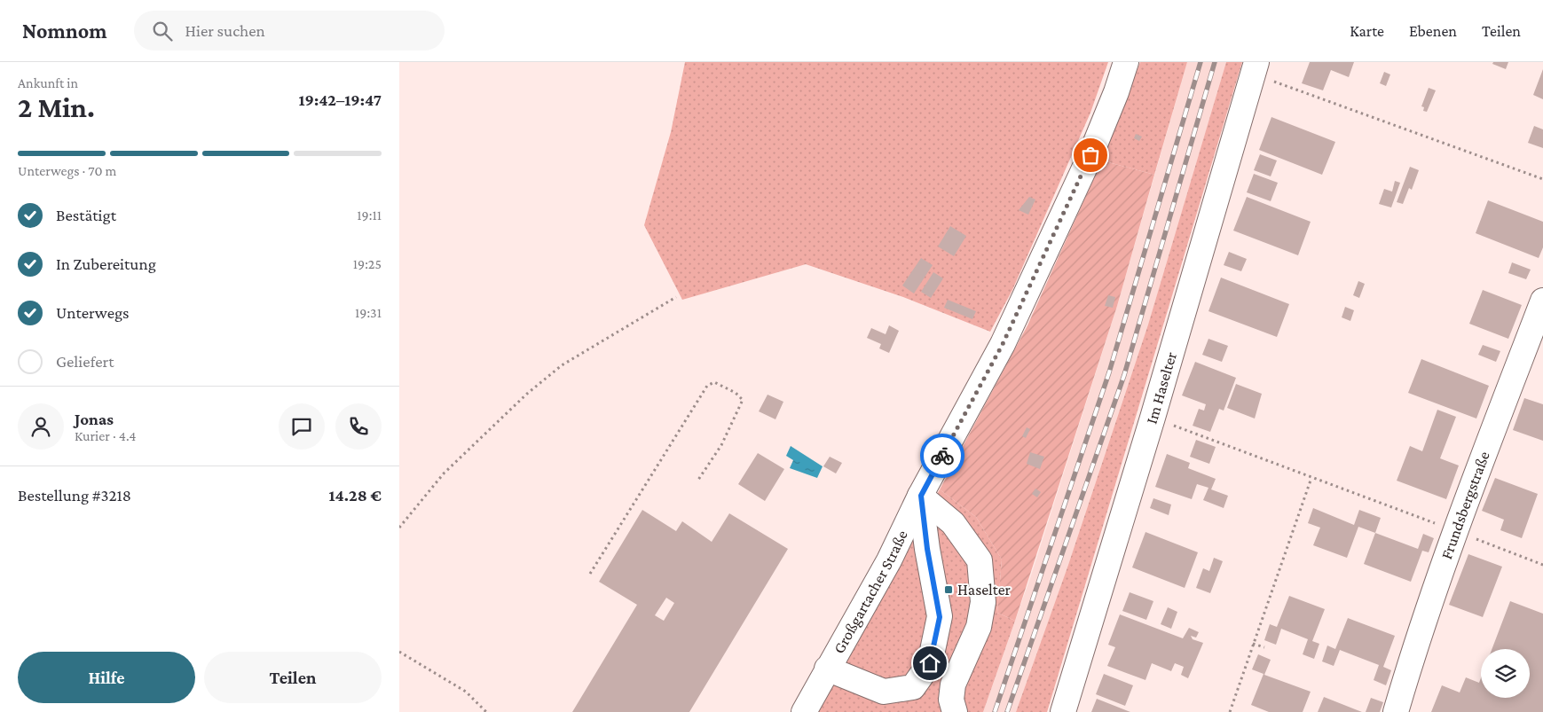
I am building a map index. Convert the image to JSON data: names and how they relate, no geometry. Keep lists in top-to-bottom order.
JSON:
{
  "streets": {
    "street": ["Im Haselter", "Frundsbergstraße", "Großgartacher Straße"]
  },
  "places": {
    "transit": ["Haselter"]
  },
  "page": {
    "header": "Nomnom",
    "search": "Hier suchen",
    "nav": ["Karte", "Ebenen", "Teilen"],
    "heading": ["2 Min.", "Ankunft in", "19:42–19:47"],
    "panel": [
      "Jonas",
      "Kurier · 4.4",
      "Bestellung #3218",
      "14.28 €"
    ],
    "bar": "Unterwegs · 70 m",
    "list": [
      ["Bestätigt", "19:11"],
      ["In Zubereitung", "19:25"],
      ["Unterwegs", "19:31"],
      "Geliefert"
    ],
    "buttons": ["Hilfe", "Teilen"]
  }
}
